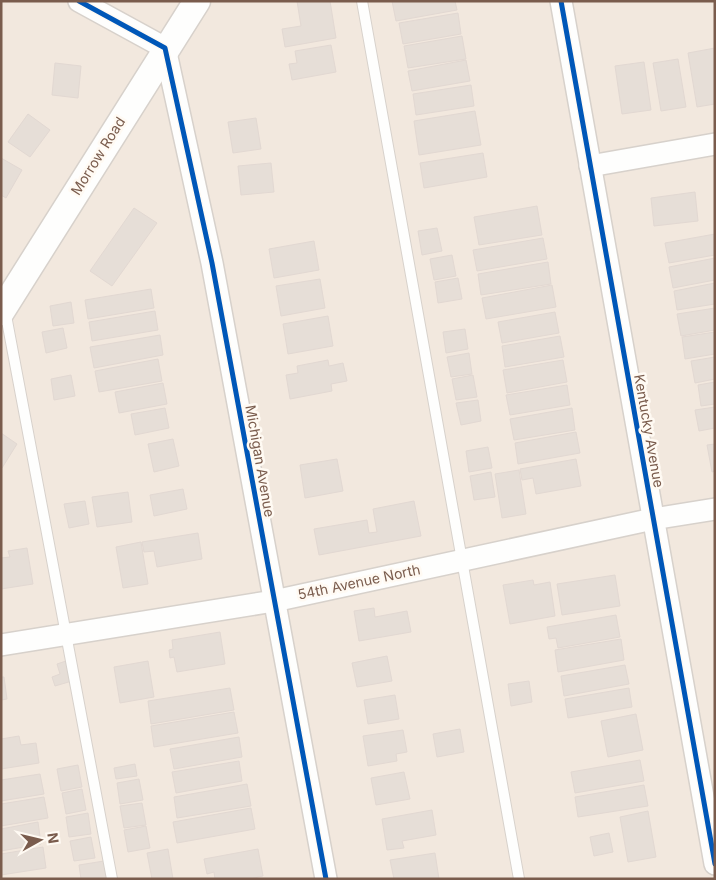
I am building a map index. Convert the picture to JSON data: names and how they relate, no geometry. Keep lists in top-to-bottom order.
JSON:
{
  "streets": {
    "street": [
      "Morrow Road",
      "Kentucky Avenue",
      "Michigan Avenue",
      "54th Avenue North"
    ]
  },
  "crossings": [
    ["Morrow Road", "Michigan Avenue"],
    ["Kentucky Avenue", "54th Avenue North"],
    ["Michigan Avenue", "54th Avenue North"]
  ],
  "north": "right"
}
